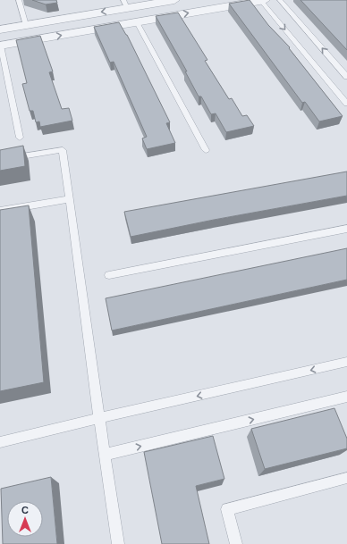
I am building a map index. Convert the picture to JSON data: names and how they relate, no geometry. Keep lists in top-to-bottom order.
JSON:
{
  "north": "top"
}
